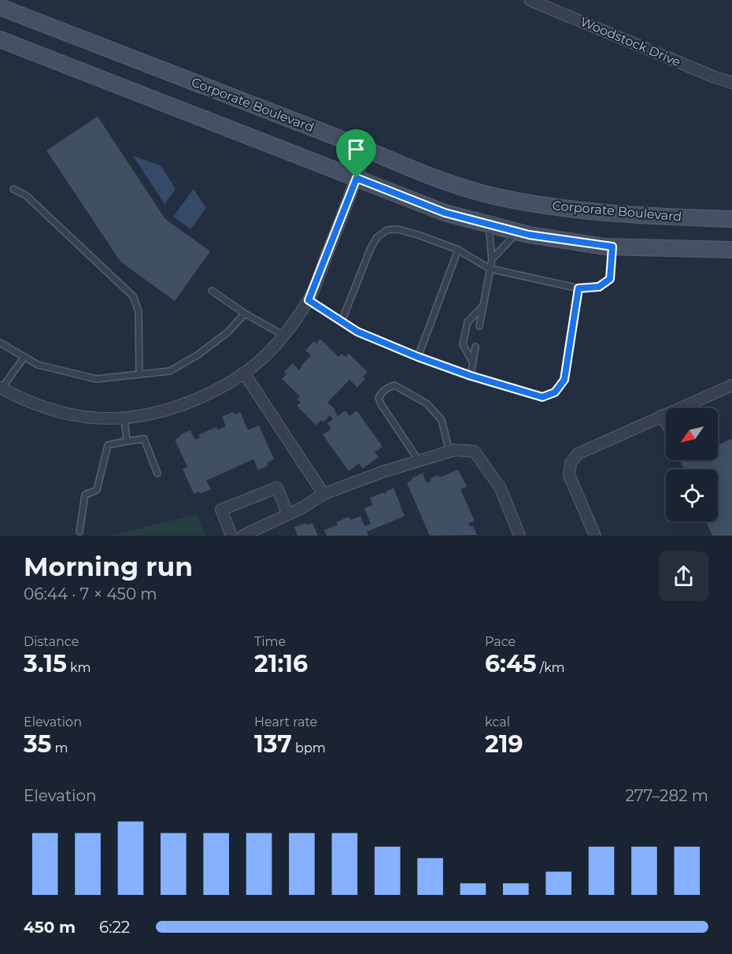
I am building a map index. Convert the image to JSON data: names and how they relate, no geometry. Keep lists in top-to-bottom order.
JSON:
{
  "streets": {
    "street": ["Woodstock Drive", "Corporate Boulevard"]
  },
  "north": "bottom left",
  "page": {
    "heading": ["Morning run", "06:44 · 7 × 450 m"],
    "stats": [
      ["Distance", "3.15 km"],
      ["Time", "21:16"],
      ["Pace", "6:45 /km"],
      ["Elevation", "35 m"],
      ["Heart rate", "137 bpm"],
      ["kcal", "219"]
    ],
    "chart": ["Elevation", "277–282 m"],
    "list": [
      {
        "name": "450 m",
        "note": "6:22"
      }
    ]
  }
}
